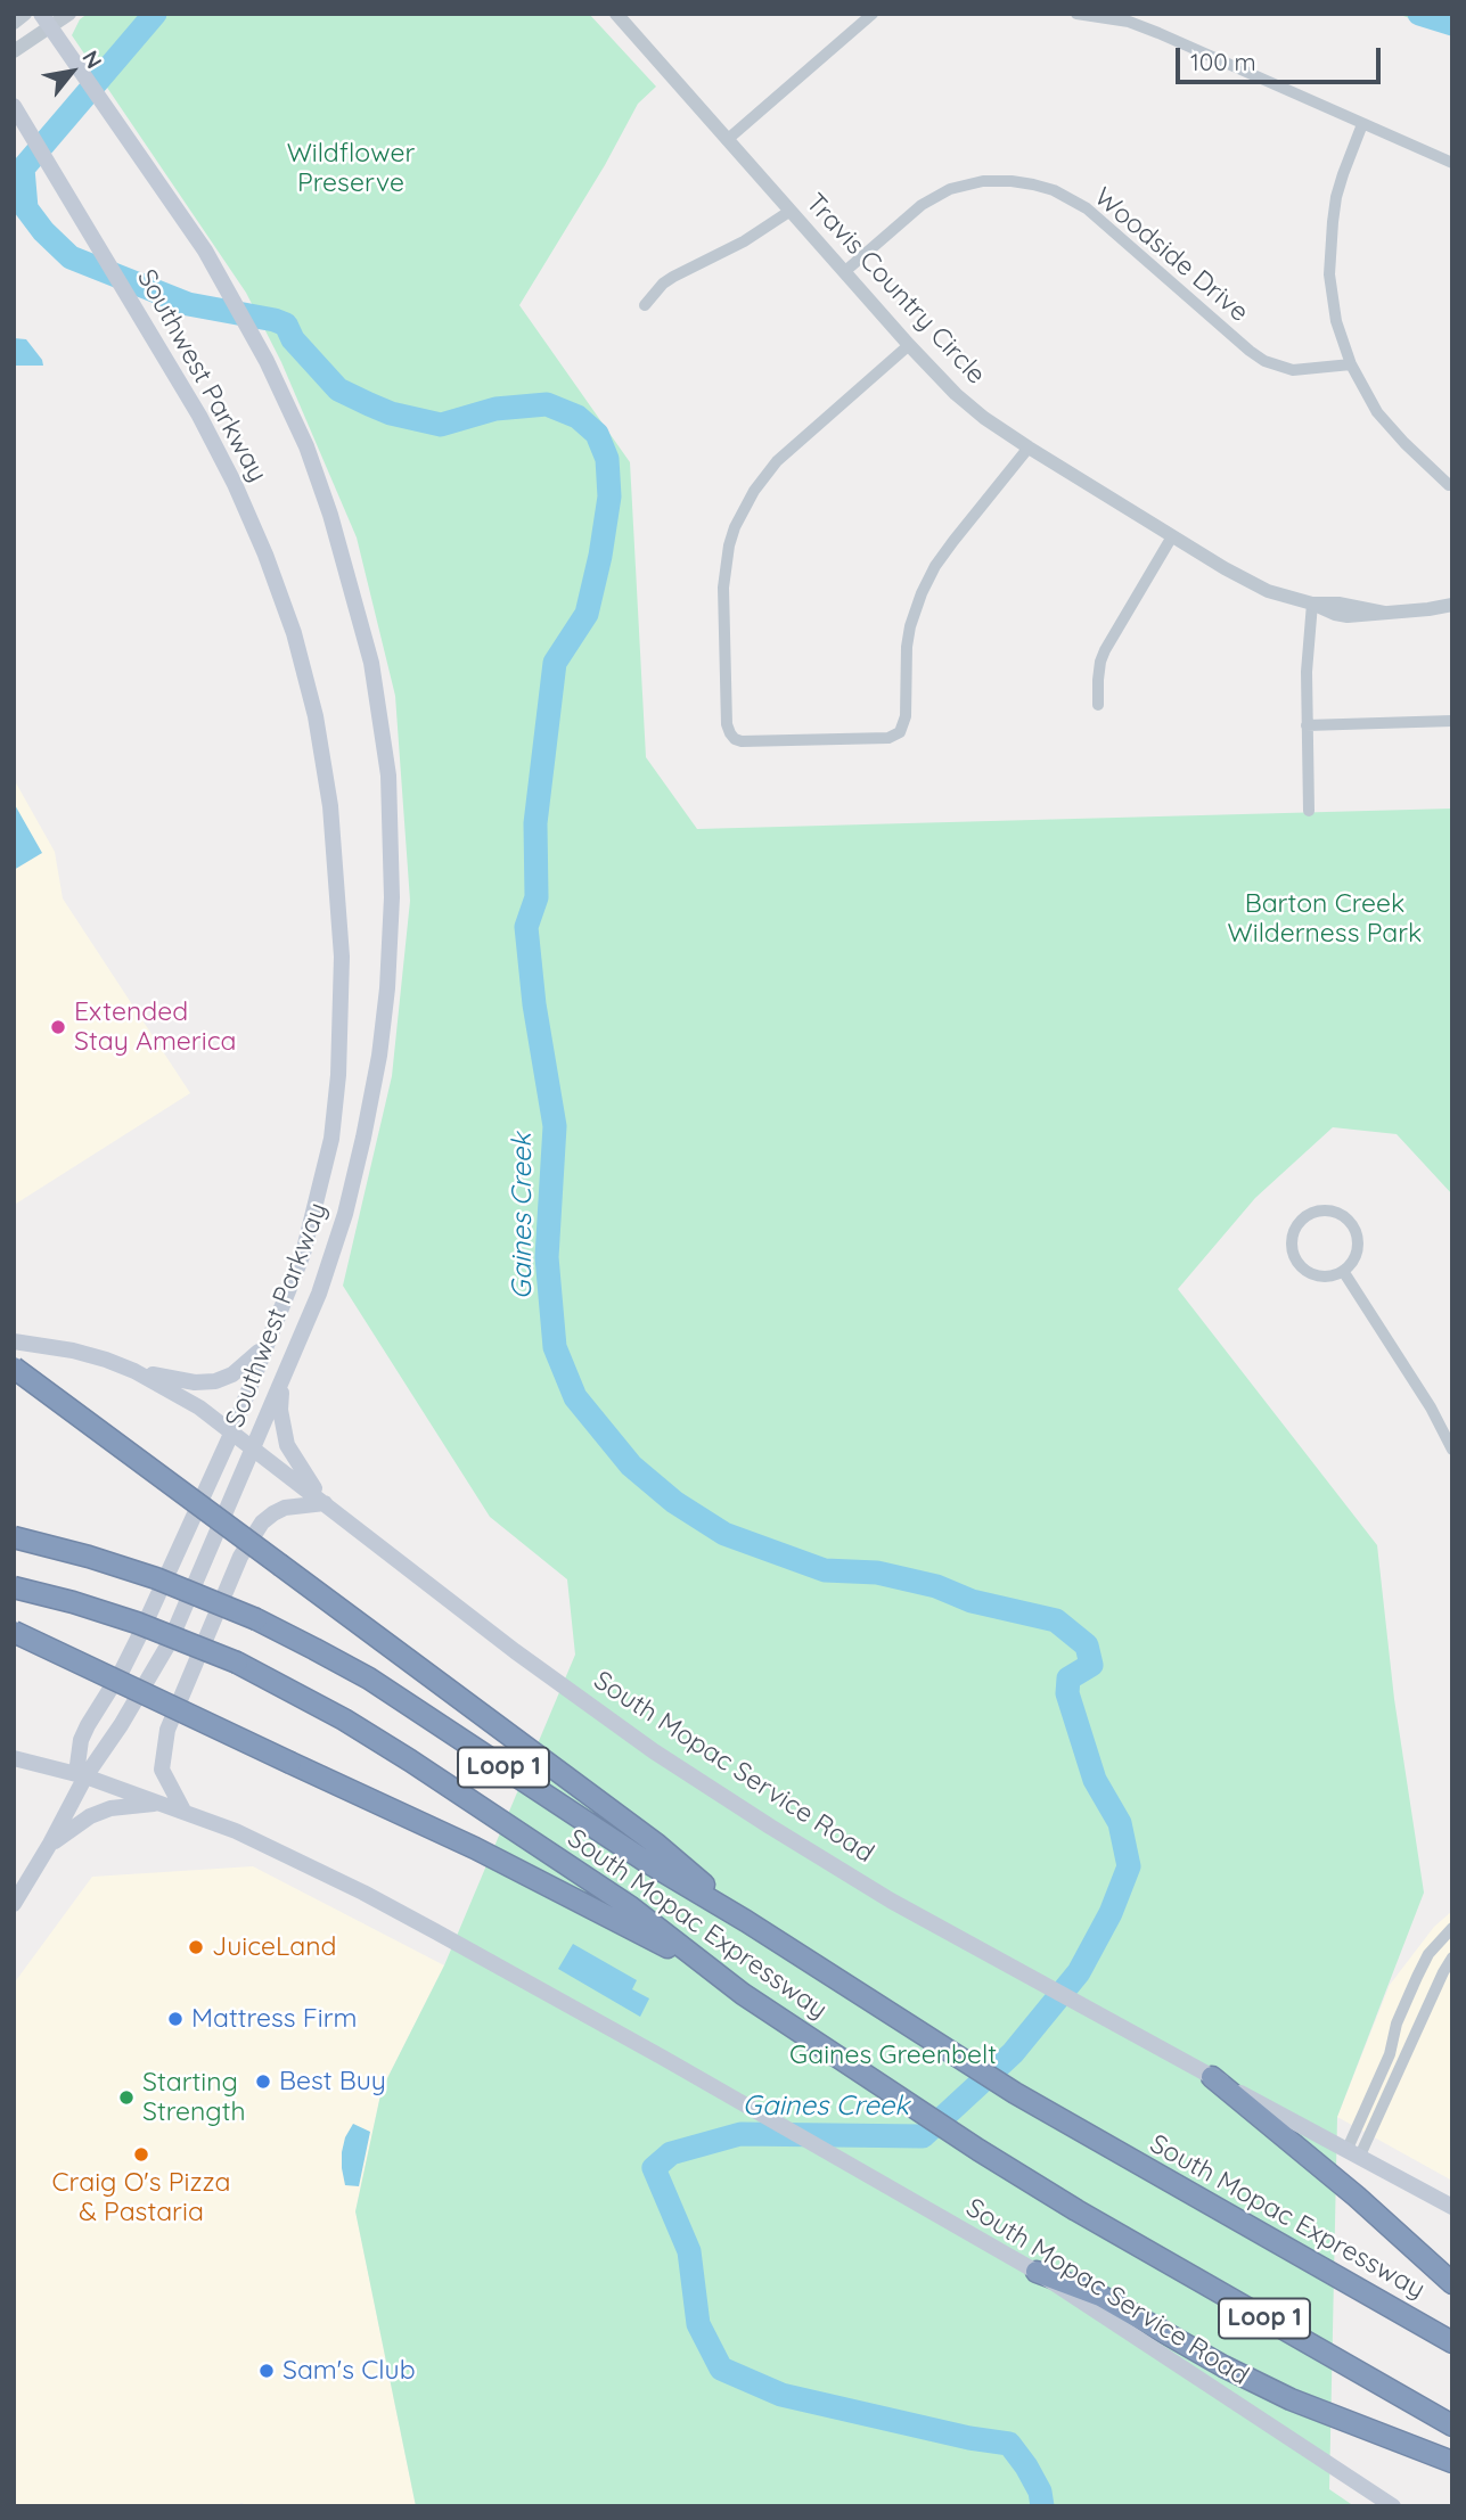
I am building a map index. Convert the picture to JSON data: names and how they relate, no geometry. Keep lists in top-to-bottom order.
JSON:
{
  "streets": {
    "highway": ["Loop 1", "South Mopac Expressway"],
    "main road": ["Southwest Parkway", "South Mopac Service Road"],
    "street": ["Woodside Drive", "Travis Country Circle"]
  },
  "crossings": [
    ["Woodside Drive", "Travis Country Circle"],
    ["Southwest Parkway", "South Mopac Service Road"]
  ],
  "water": ["Gaines Creek"],
  "parks": ["Wildflower Preserve", "Barton Creek Wilderness Park", "Gaines Greenbelt"],
  "places": [
    "Extended Stay America",
    "JuiceLand",
    "Mattress Firm",
    "Best Buy",
    "Starting Strength",
    "Craig O's Pizza & Pastaria",
    "Sam's Club"
  ],
  "scale_bar": "100 m",
  "north": "top right"
}
